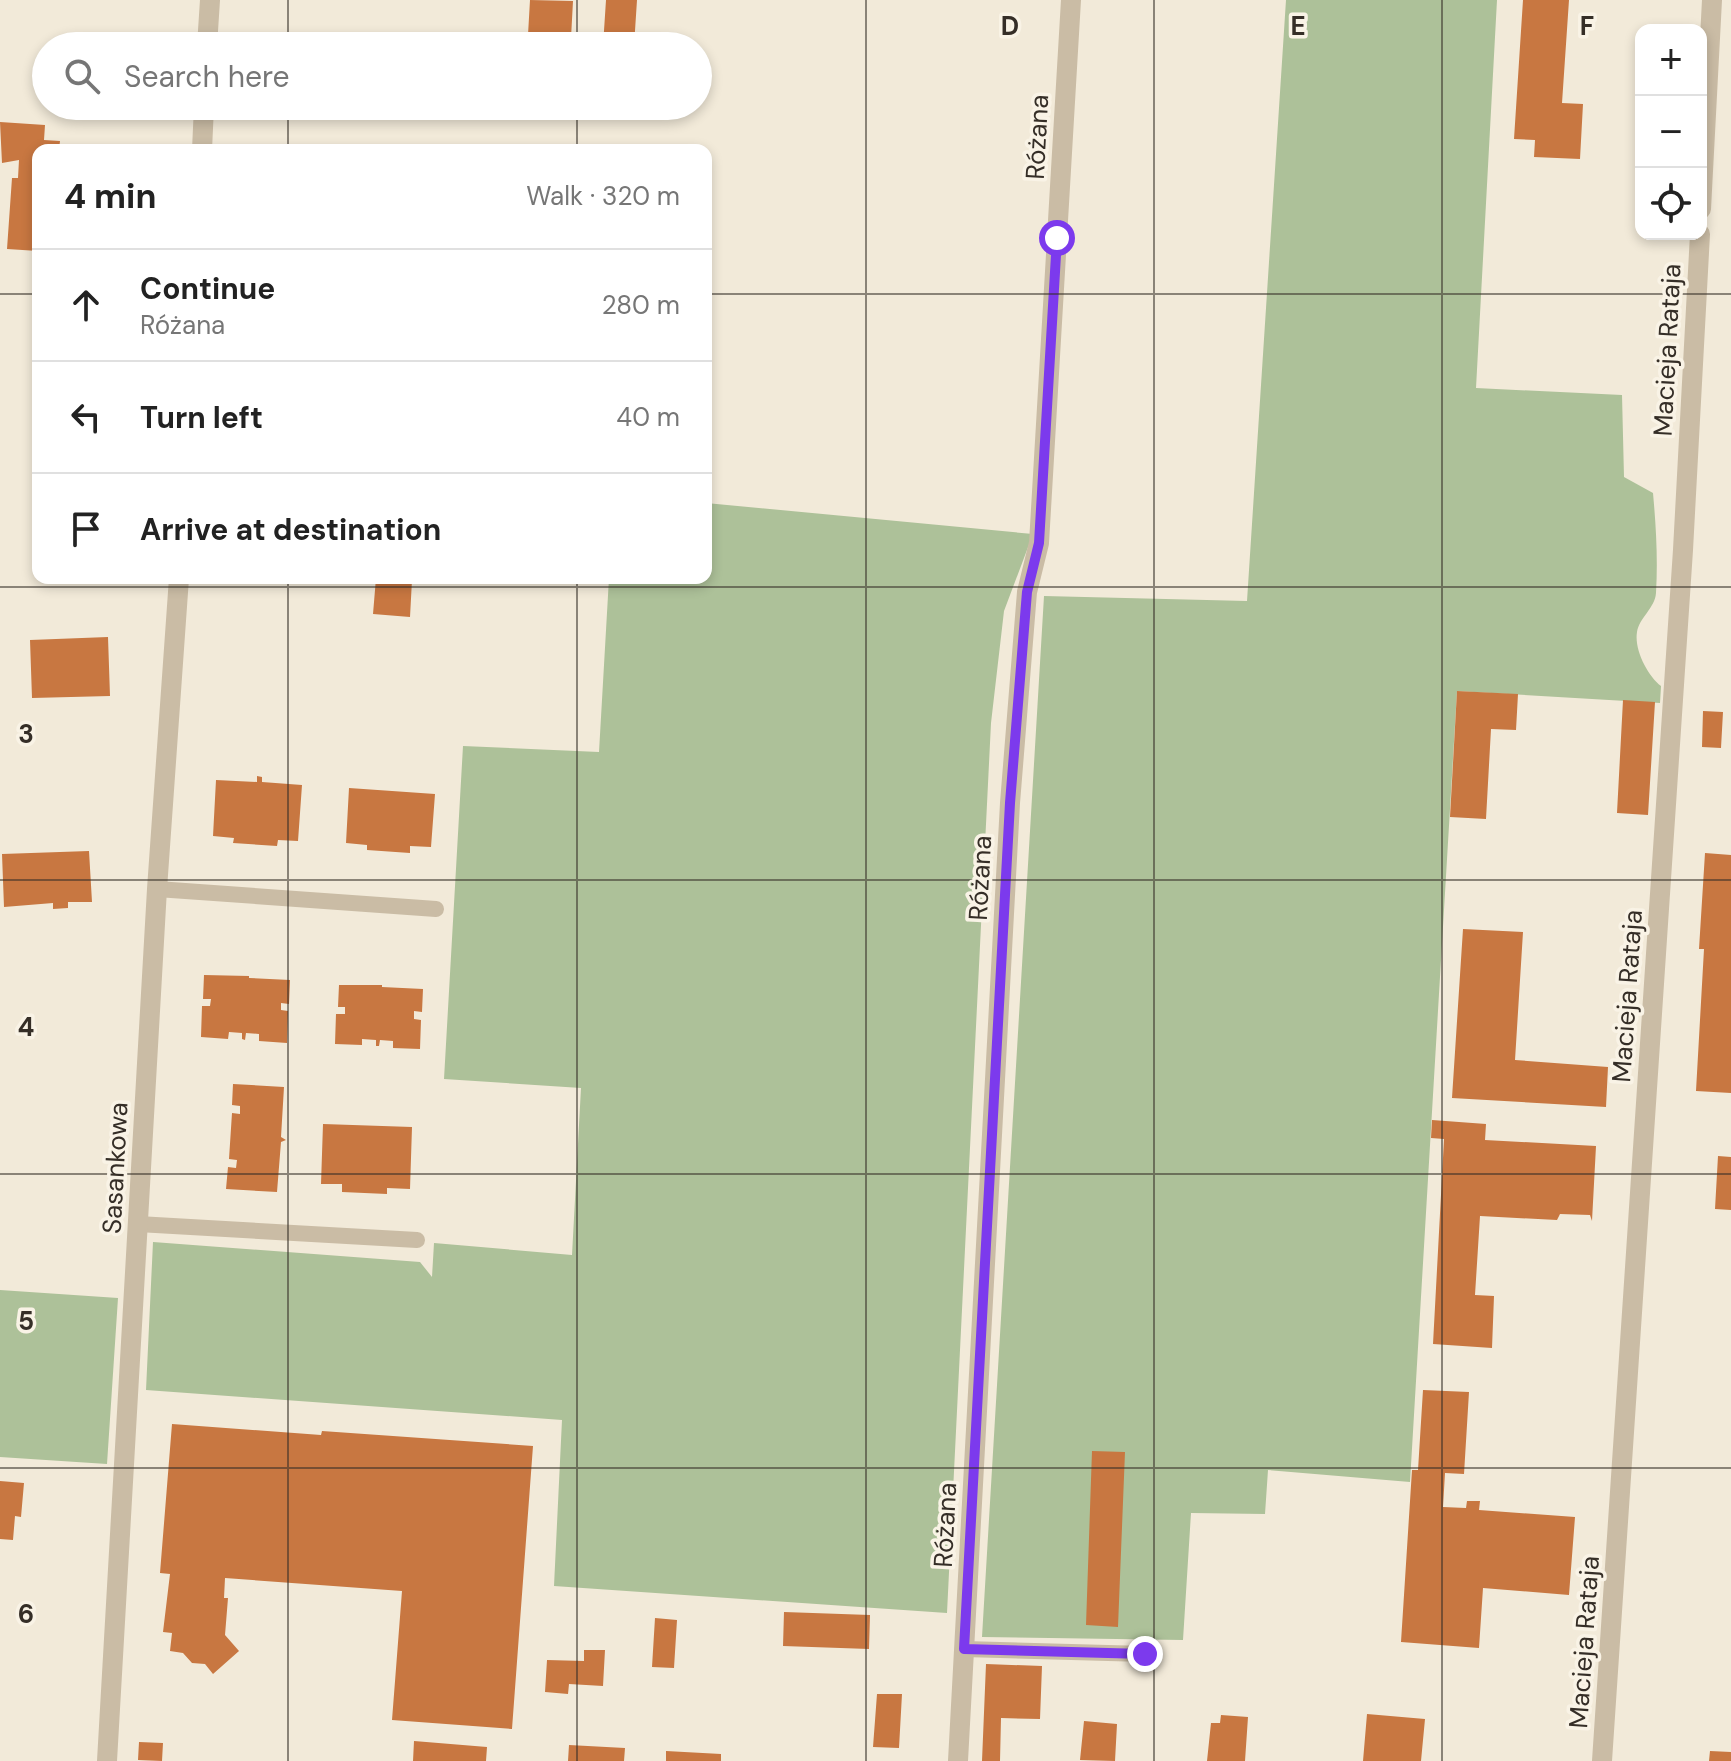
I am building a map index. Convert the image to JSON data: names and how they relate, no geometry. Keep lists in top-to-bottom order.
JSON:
{
  "streets": {
    "street": ["Różana", "Macieja Rataja", "Sasankowa"]
  },
  "page": {
    "map_buttons": ["+", "−"],
    "search": "Search here",
    "heading": ["4 min", "Walk · 320 m"],
    "list": [
      ["Continue", "Różana", "280 m"],
      ["Turn left", "40 m"],
      "Arrive at destination"
    ]
  },
  "grid": {
    "columns": ["D", "E", "F"],
    "rows": [
      "3",
      "4",
      "5",
      "6"
    ]
  }
}
